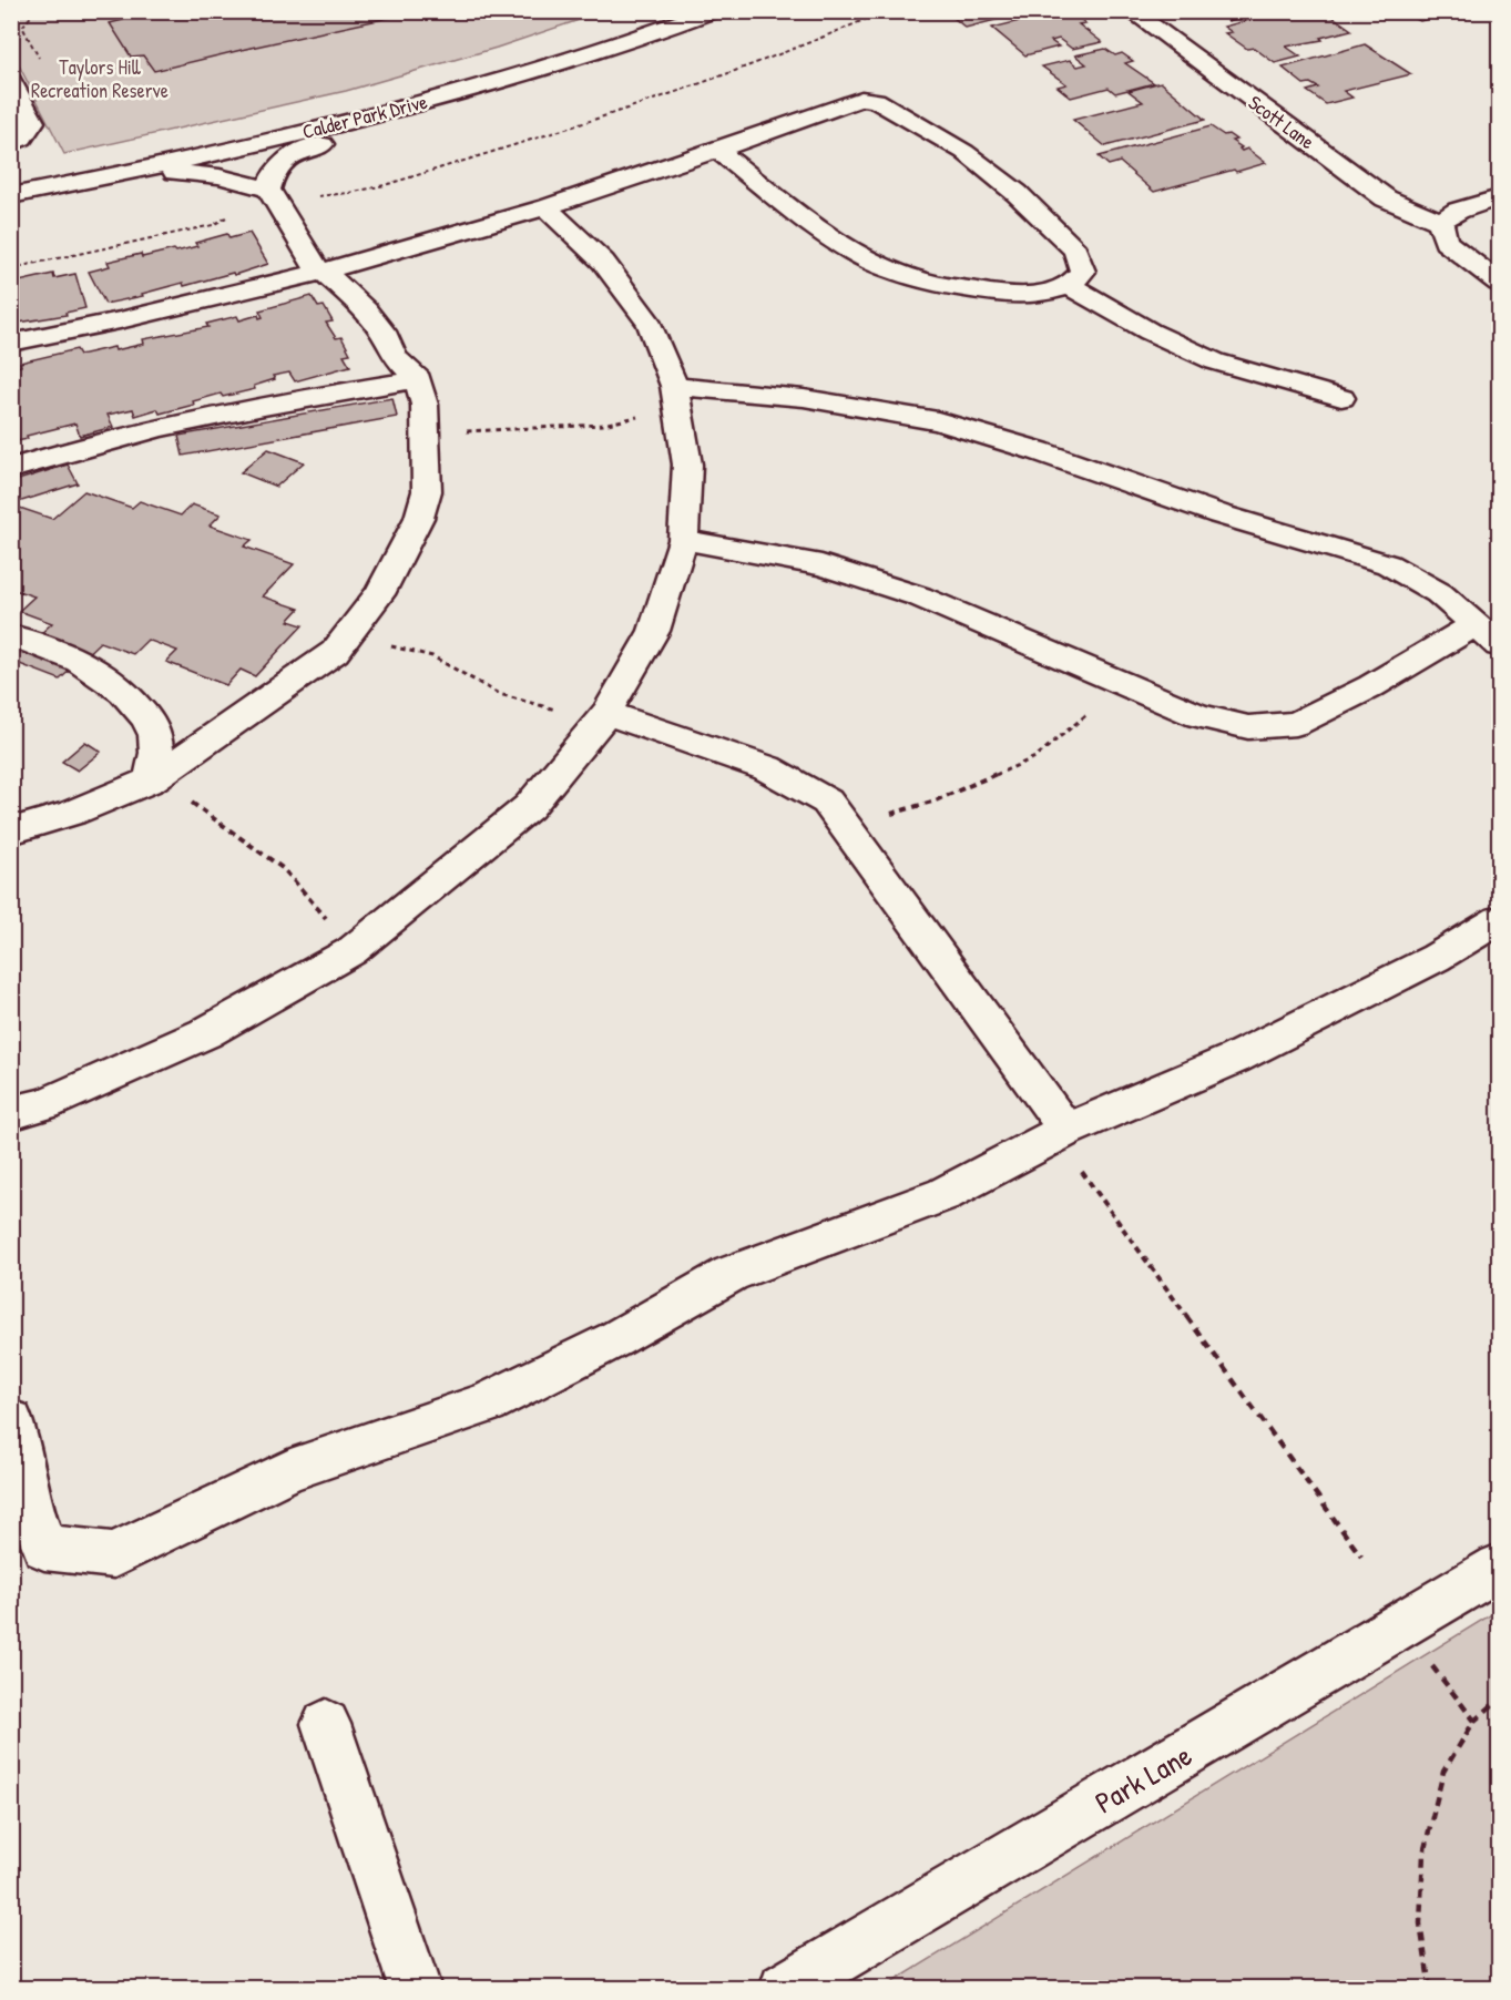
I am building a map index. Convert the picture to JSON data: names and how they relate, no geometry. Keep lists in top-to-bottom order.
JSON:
{
  "streets": {
    "street": ["Calder Park Drive", "Scott Lane", "Park Lane"]
  },
  "parks": ["Taylors Hill Recreation Reserve"]
}
